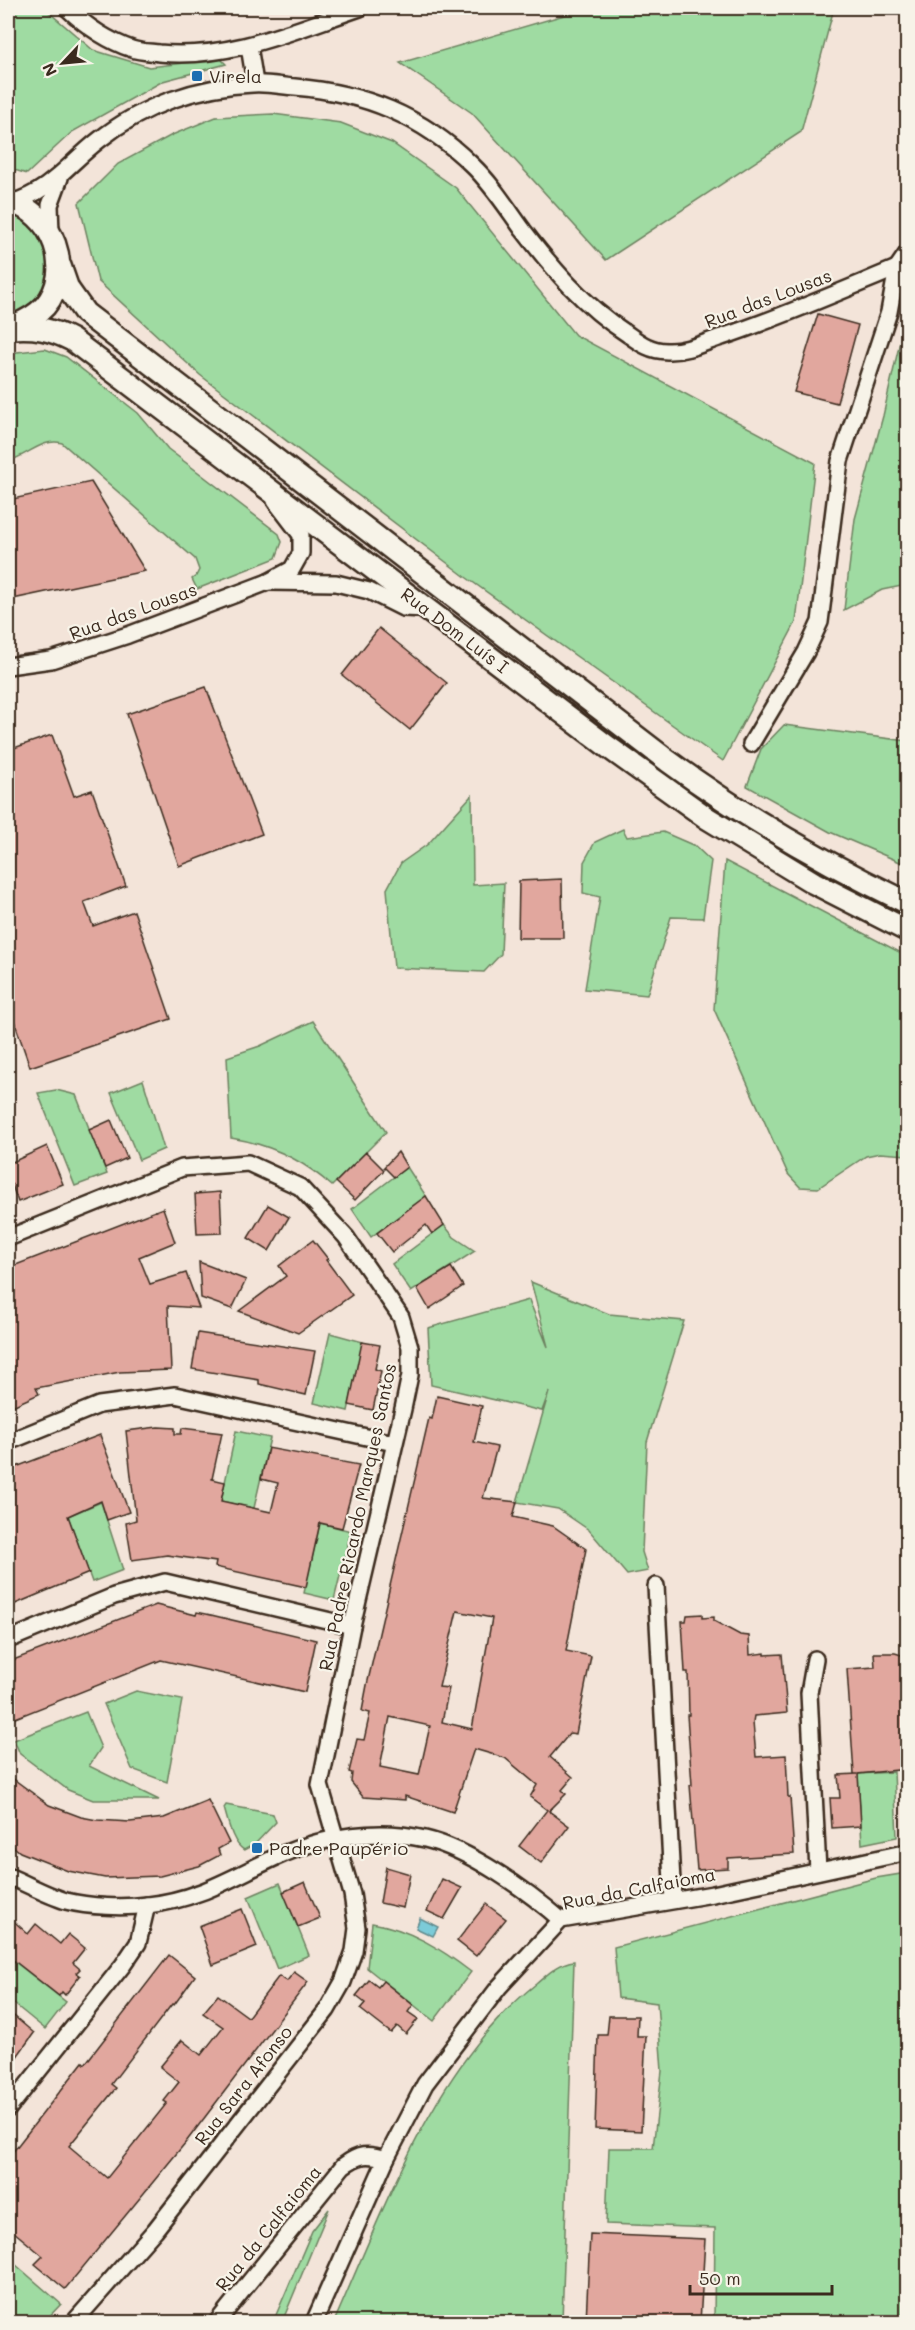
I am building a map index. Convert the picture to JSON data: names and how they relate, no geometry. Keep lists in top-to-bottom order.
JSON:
{
  "streets": {
    "main road": ["Rua Dom Luís I"],
    "street": [
      "Rua das Lousas",
      "Rua Padre Ricardo Marques Santos",
      "Rua da Calfaioma",
      "Rua Sara Afonso"
    ]
  },
  "crossings": [
    ["Rua das Lousas", "Rua Dom Luís I"],
    ["Rua Padre Ricardo Marques Santos", "Rua Sara Afonso"]
  ],
  "places": {
    "transit": ["Virela", "Padre Paupério"]
  },
  "scale_bar": "50 m",
  "north": "bottom left"
}
